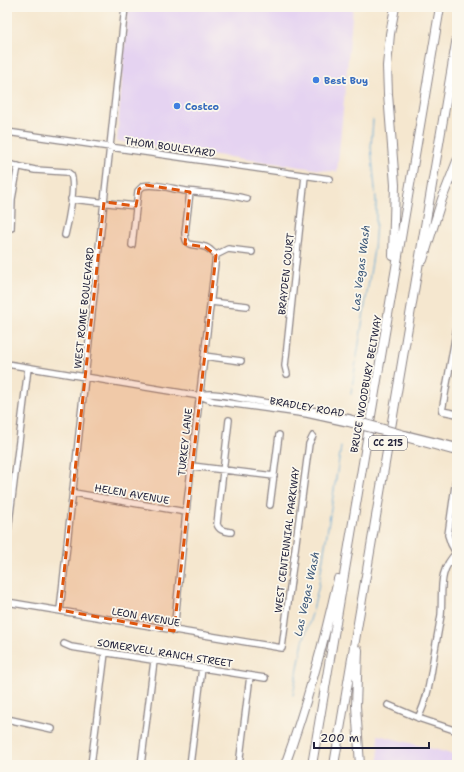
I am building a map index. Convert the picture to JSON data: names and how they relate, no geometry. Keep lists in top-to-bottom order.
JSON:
{
  "streets": {
    "highway": ["BRUCE WOODBURY BELTWAY", "CC 215"],
    "street": [
      "THOM BOULEVARD",
      "BRAYDEN COURT",
      "WEST ROME BOULEVARD",
      "BRADLEY ROAD",
      "TURKEY LANE",
      "HELEN AVENUE",
      "WEST CENTENNIAL PARKWAY",
      "LEON AVENUE",
      "SOMERVELL RANCH STREET"
    ]
  },
  "crossings": [
    ["THOM BOULEVARD", "BRAYDEN COURT"],
    ["THOM BOULEVARD", "WEST ROME BOULEVARD"],
    ["WEST ROME BOULEVARD", "BRADLEY ROAD"],
    ["WEST ROME BOULEVARD", "HELEN AVENUE"],
    ["WEST ROME BOULEVARD", "LEON AVENUE"],
    ["BRADLEY ROAD", "TURKEY LANE"],
    ["TURKEY LANE", "HELEN AVENUE"],
    ["TURKEY LANE", "LEON AVENUE"],
    ["WEST CENTENNIAL PARKWAY", "LEON AVENUE"]
  ],
  "water": ["Las Vegas Wash"],
  "places": ["Best Buy", "Costco"],
  "scale_bar": "200 m"
}
